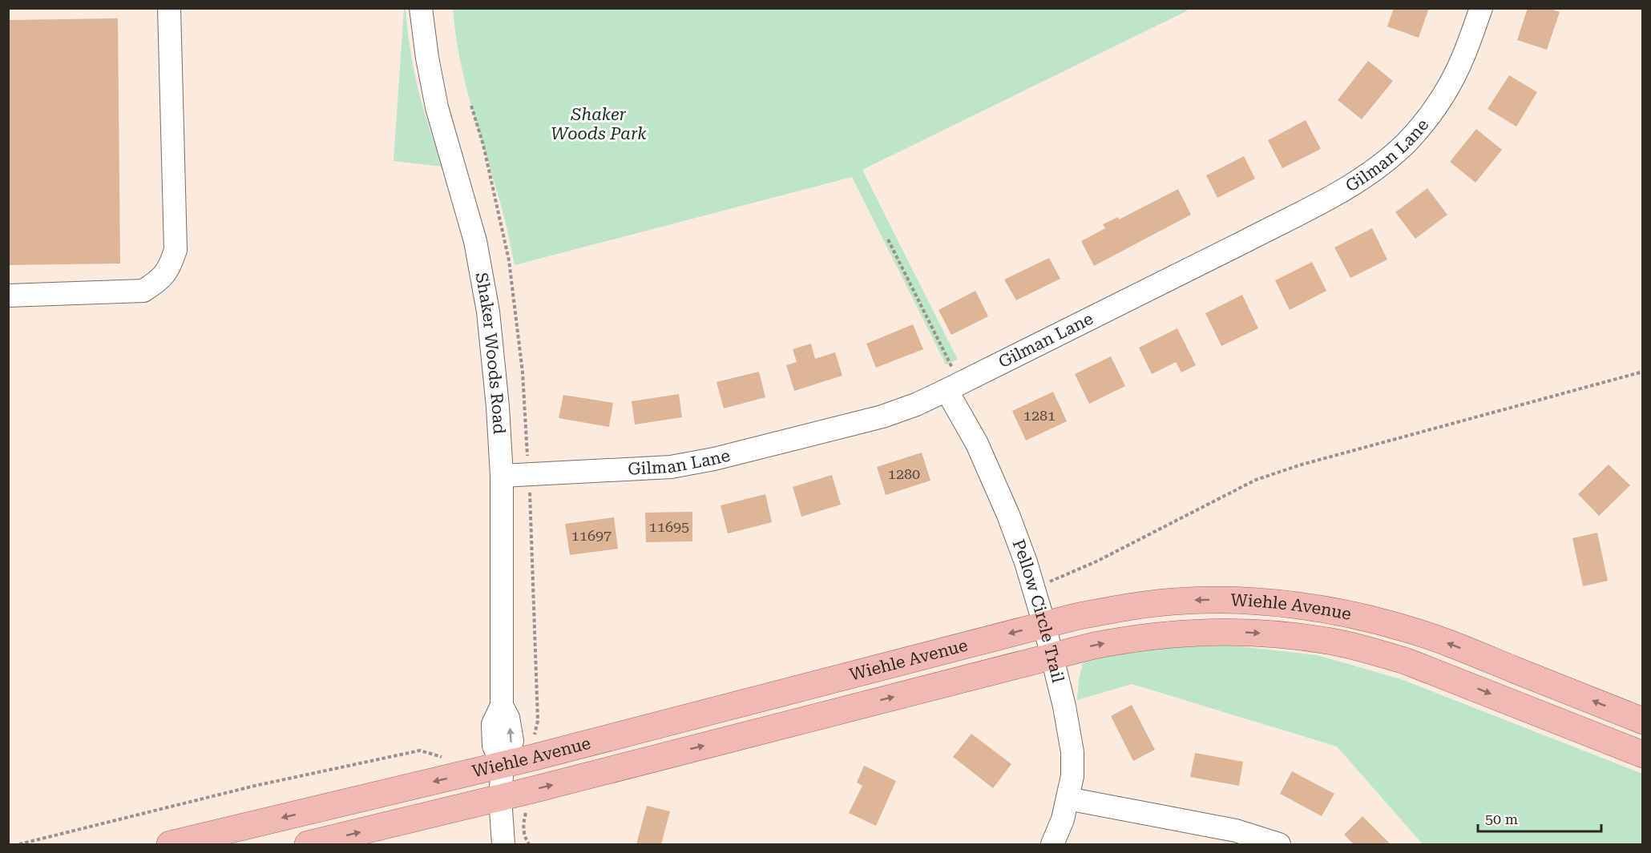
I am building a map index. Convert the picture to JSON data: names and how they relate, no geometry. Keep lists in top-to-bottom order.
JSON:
{
  "streets": {
    "main road": ["Wiehle Avenue"],
    "street": ["Gilman Lane", "Shaker Woods Road", "Pellow Circle Trail"]
  },
  "crossings": [
    ["Gilman Lane", "Shaker Woods Road"],
    ["Gilman Lane", "Pellow Circle Trail"],
    ["Shaker Woods Road", "Wiehle Avenue"],
    ["Wiehle Avenue", "Pellow Circle Trail"]
  ],
  "parks": ["Shaker Woods Park"],
  "house_numbers": [
    "1281",
    "1280",
    "11695",
    "11697"
  ],
  "scale_bar": "50 m"
}
